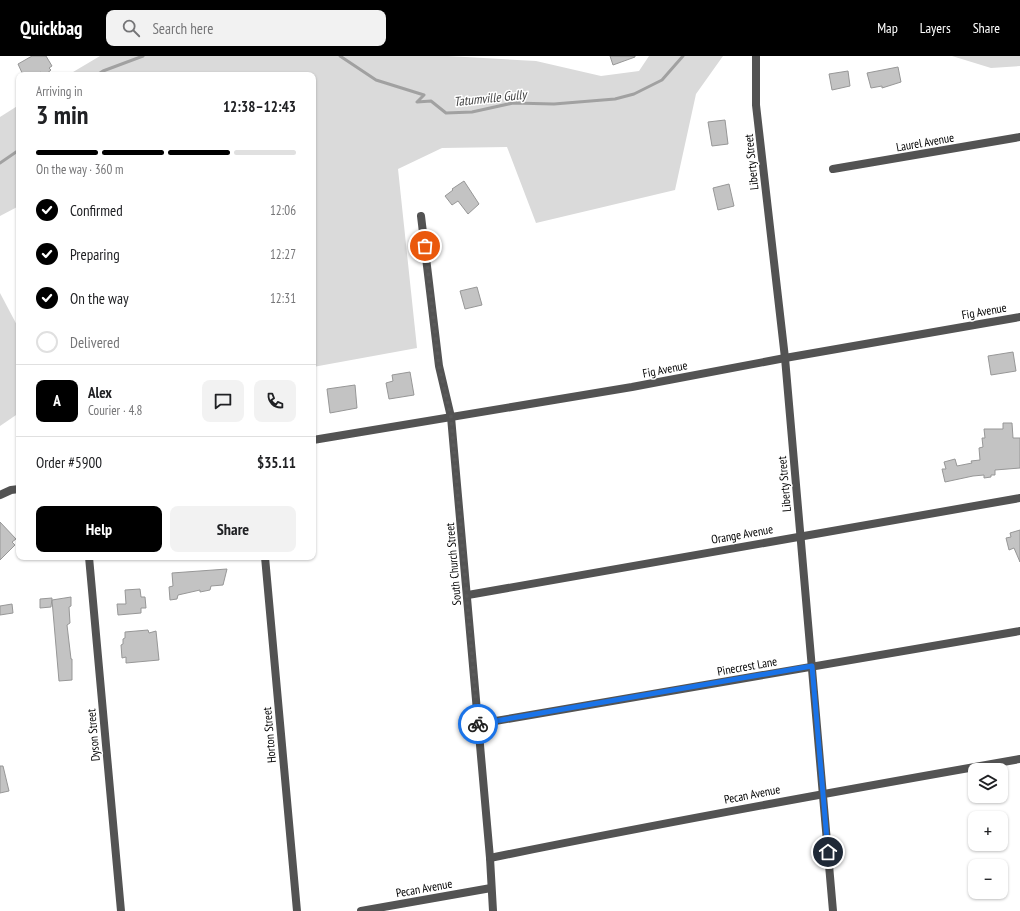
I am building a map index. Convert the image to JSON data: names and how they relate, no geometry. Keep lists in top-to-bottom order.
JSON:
{
  "streets": {
    "street": [
      "Laurel Avenue",
      "Liberty Street",
      "Fig Avenue",
      "Orange Avenue",
      "South Church Street",
      "Pinecrest Lane",
      "Dyson Street",
      "Horton Street",
      "Pecan Avenue"
    ]
  },
  "crossings": [
    ["Liberty Street", "Fig Avenue"],
    ["Liberty Street", "Orange Avenue"],
    ["Liberty Street", "Pinecrest Lane"],
    ["Liberty Street", "Pecan Avenue"],
    ["Fig Avenue", "South Church Street"],
    ["Orange Avenue", "South Church Street"],
    ["South Church Street", "Pinecrest Lane"],
    ["South Church Street", "Pecan Avenue"]
  ],
  "water": ["Tatumville Gully"],
  "page": {
    "header": "Quickbag",
    "search": "Search here",
    "nav": ["Map", "Layers", "Share"],
    "heading": ["3 min", "Arriving in", "12:38–12:43"],
    "panel": [
      "Alex",
      "Courier · 4.8",
      "Order #5900",
      "$35.11"
    ],
    "bar": "On the way · 360 m",
    "list": [
      ["Confirmed", "12:06"],
      ["Preparing", "12:27"],
      ["On the way", "12:31"],
      "Delivered"
    ],
    "round": "A",
    "buttons": ["Help", "Share"],
    "map_buttons": ["+", "−"]
  }
}
